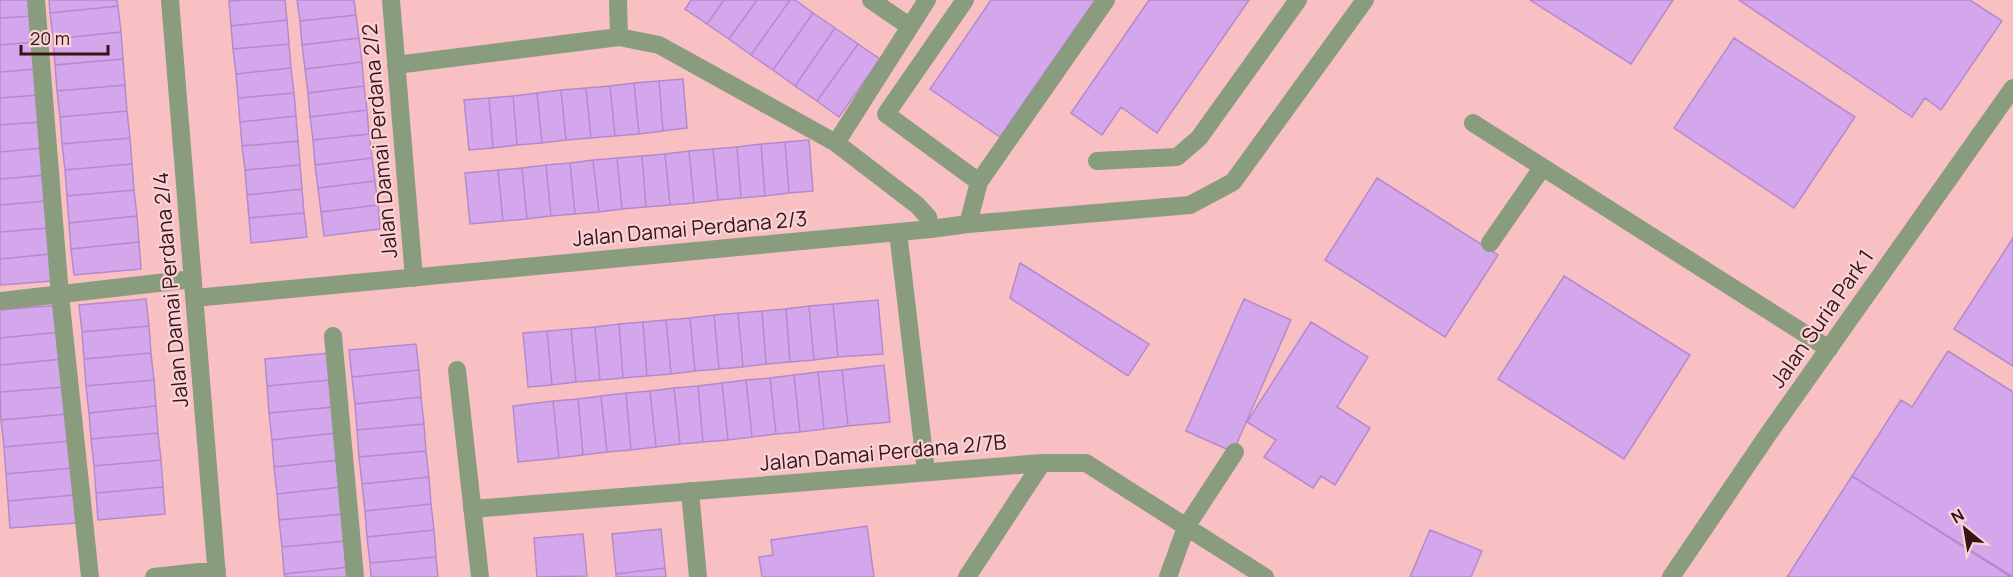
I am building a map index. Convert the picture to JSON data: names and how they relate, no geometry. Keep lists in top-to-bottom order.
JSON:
{
  "streets": {
    "street": [
      "Jalan Damai Perdana 2/2",
      "Jalan Damai Perdana 2/3",
      "Jalan Damai Perdana 2/4",
      "Jalan Suria Park 1",
      "Jalan Damai Perdana 2/7B"
    ]
  },
  "crossings": [
    ["Jalan Damai Perdana 2/2", "Jalan Damai Perdana 2/3"],
    ["Jalan Damai Perdana 2/3", "Jalan Damai Perdana 2/4"]
  ],
  "scale_bar": "20 m",
  "north": "top left"
}
